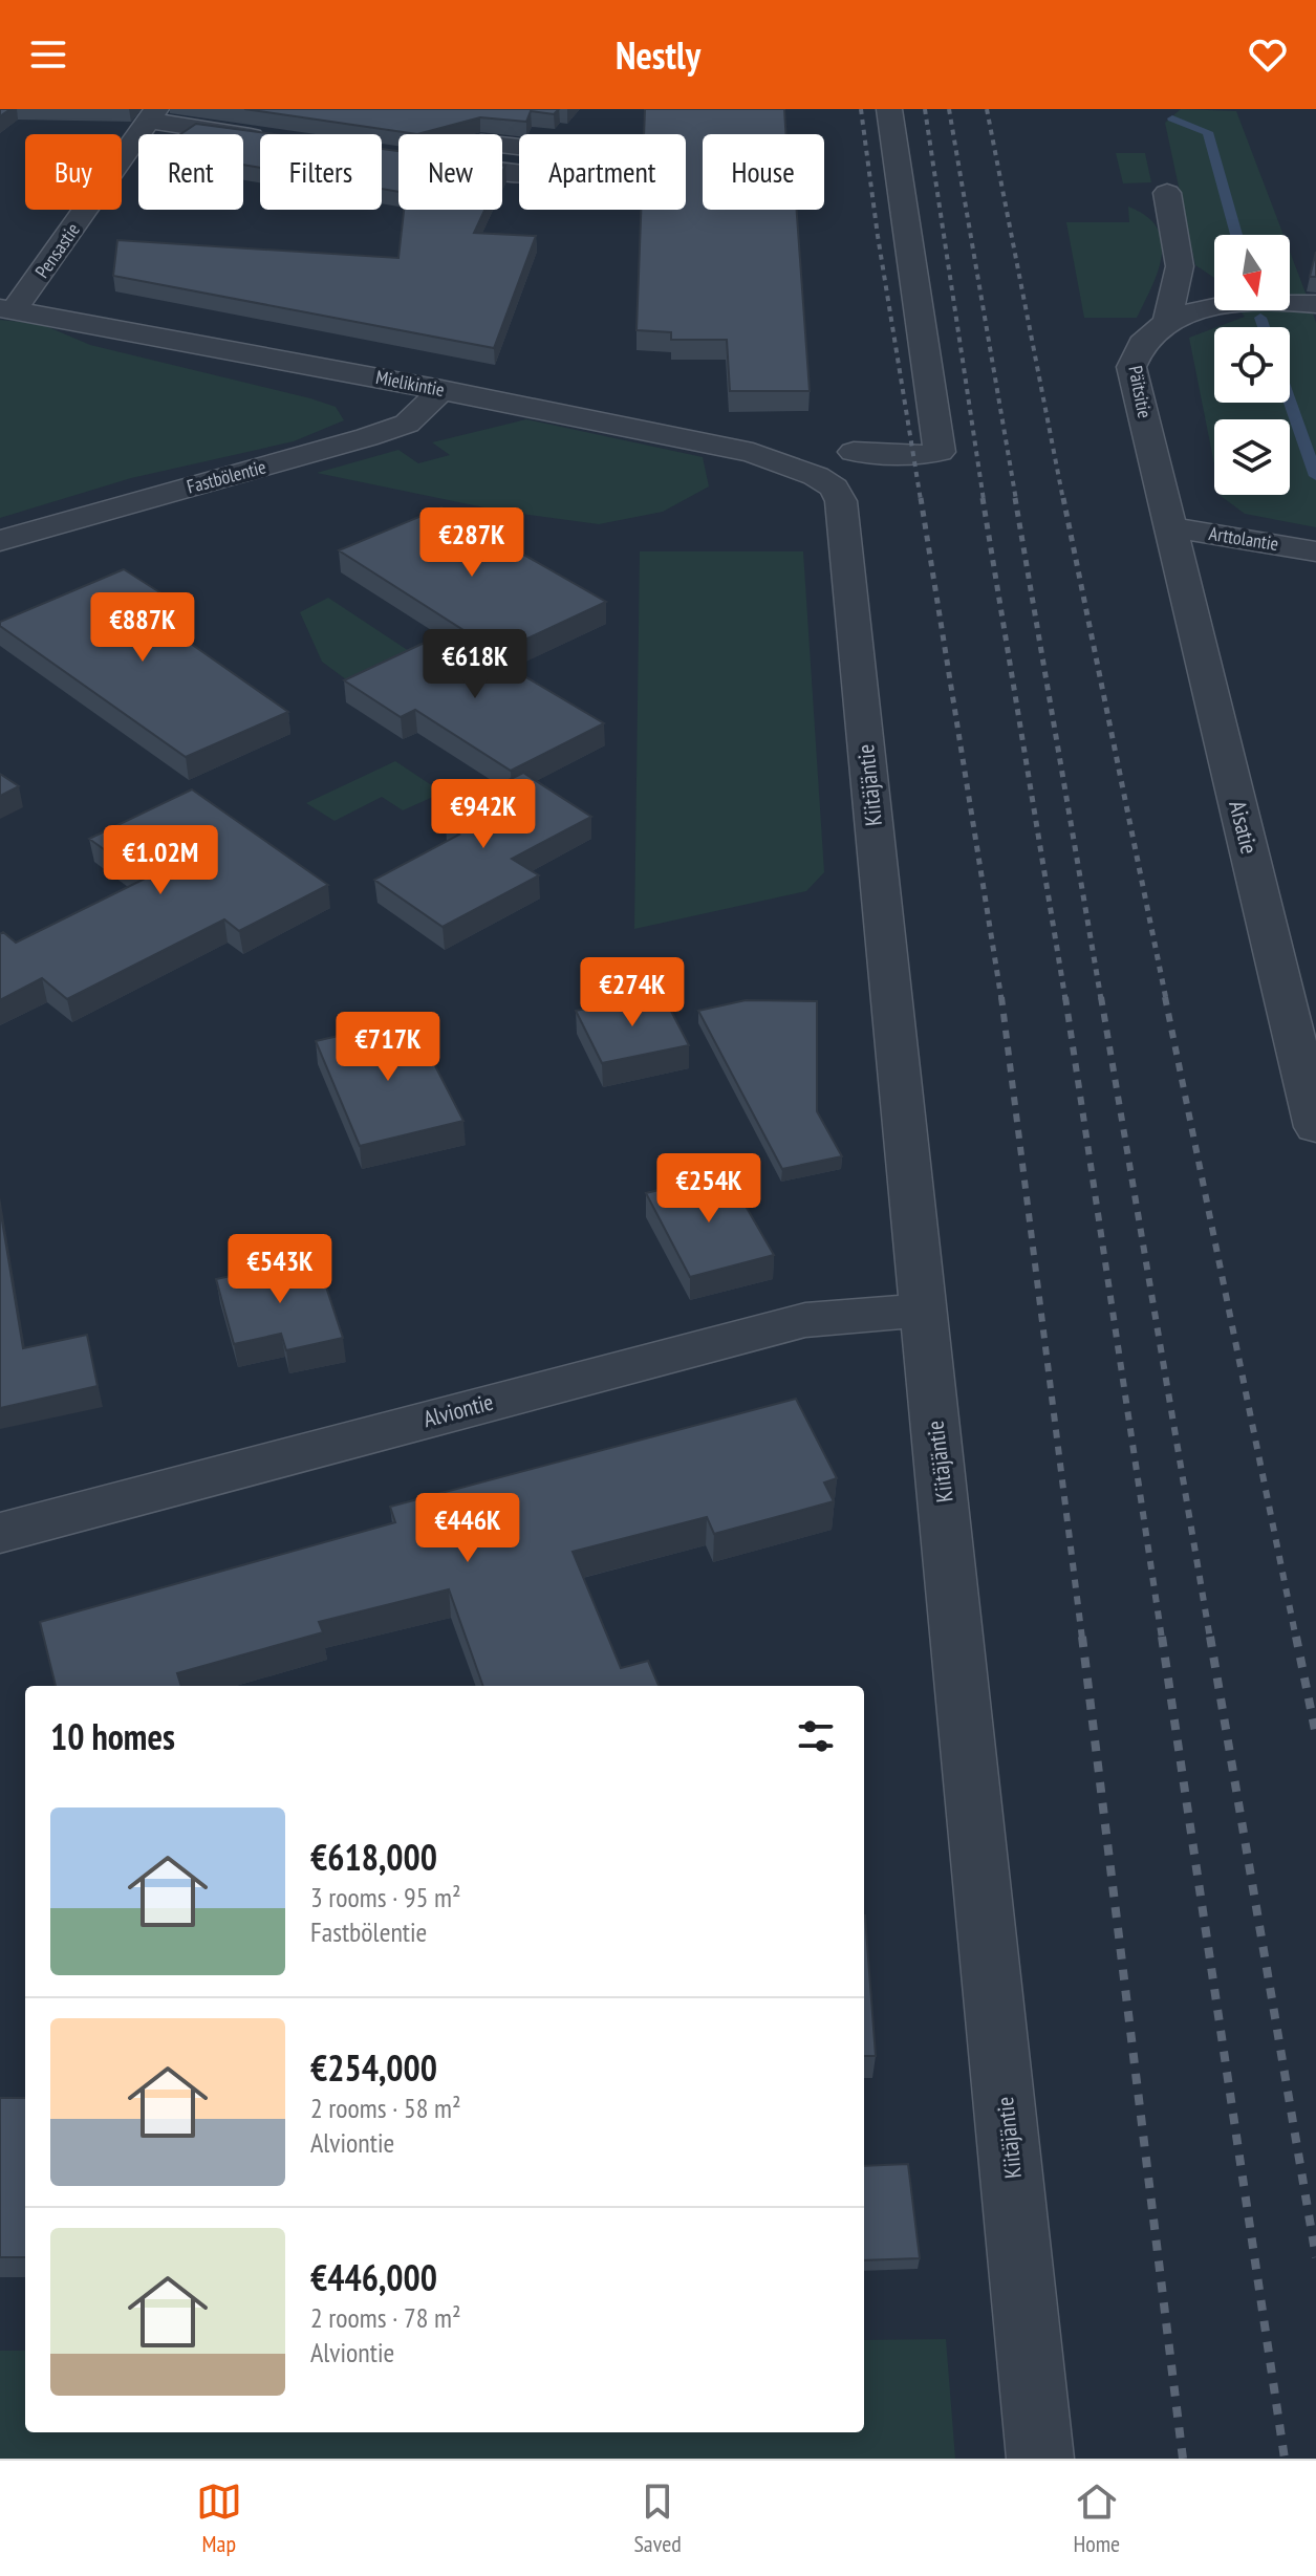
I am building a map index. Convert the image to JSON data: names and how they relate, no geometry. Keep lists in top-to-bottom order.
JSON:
{
  "streets": {
    "street": [
      "Pensastie",
      "Mielikintie",
      "Päitsitie",
      "Fastbölentie",
      "Arttolantie",
      "Kiitäjäntie",
      "Aisatie",
      "Alviontie"
    ]
  },
  "crossings": [
    ["Pensastie", "Mielikintie"],
    ["Mielikintie", "Fastbölentie"],
    ["Mielikintie", "Kiitäjäntie"],
    ["Päitsitie", "Arttolantie"],
    ["Päitsitie", "Aisatie"],
    ["Arttolantie", "Aisatie"],
    ["Kiitäjäntie", "Alviontie"]
  ],
  "north": "bottom",
  "page": {
    "header": "Nestly",
    "chip": [
      "Buy",
      "Rent",
      "Filters",
      "New",
      "Apartment",
      "House"
    ],
    "price": [
      "€287K",
      "€887K",
      "€618K",
      "€942K",
      "€1.02M",
      "€274K",
      "€717K",
      "€254K",
      "€543K",
      "€446K"
    ],
    "heading": "10 homes",
    "list": [
      {
        "name": "€618,000",
        "note": "3 rooms · 95 m² · Fastbölentie"
      },
      {
        "name": "€254,000",
        "note": "2 rooms · 58 m² · Alviontie"
      },
      {
        "name": "€446,000",
        "note": "2 rooms · 78 m² · Alviontie"
      }
    ],
    "tabs": ["Map", "Saved", "Home"]
  }
}
